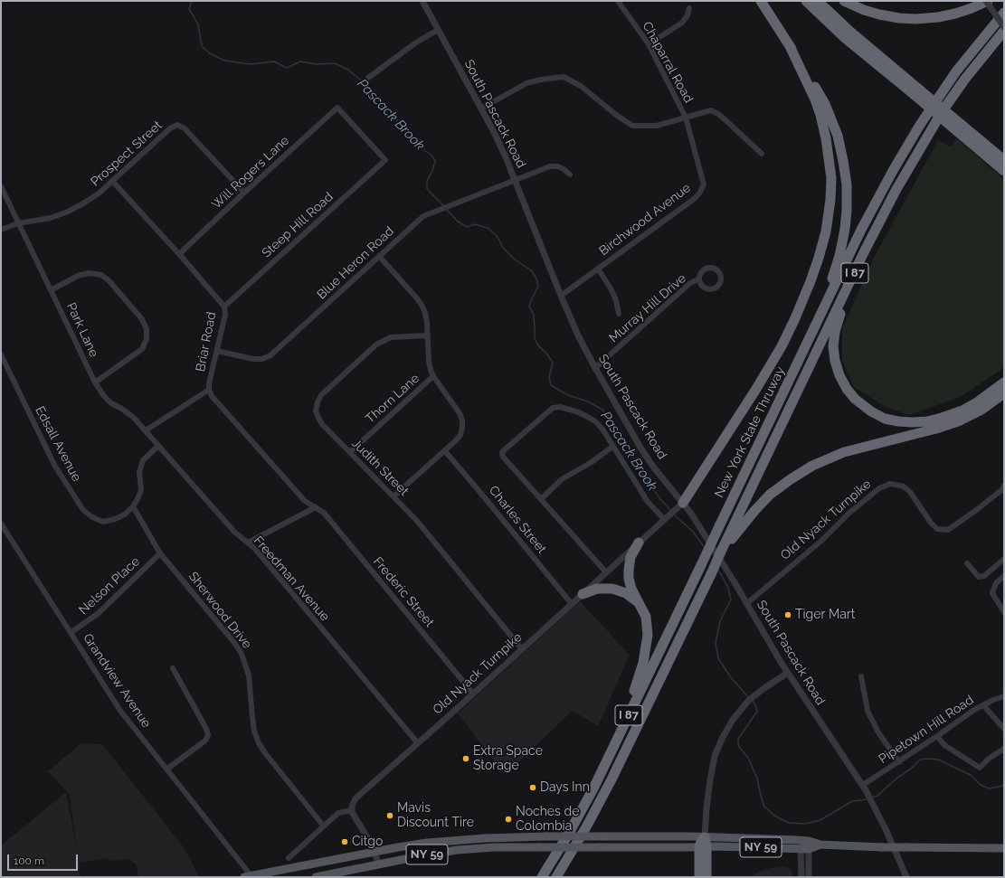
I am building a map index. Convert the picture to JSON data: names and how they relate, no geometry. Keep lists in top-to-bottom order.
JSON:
{
  "streets": {
    "highway": ["I 87", "New York State Thruway"],
    "main road": ["NY 59"],
    "street": [
      "Chaparral Road",
      "South Pascack Road",
      "Prospect Street",
      "Will Rogers Lane",
      "Birchwood Avenue",
      "Steep Hill Road",
      "Blue Heron Road",
      "Murray Hill Drive",
      "Park Lane",
      "Briar Road",
      "Thorn Lane",
      "Edsall Avenue",
      "Judith Street",
      "Charles Street",
      "Old Nyack Turnpike",
      "Freedman Avenue",
      "Nelson Place",
      "Frederic Street",
      "Sherwood Drive",
      "Grandview Avenue",
      "Pipetown Hill Road"
    ]
  },
  "crossings": [
    ["Chaparral Road", "Birchwood Avenue"],
    ["South Pascack Road", "Birchwood Avenue"],
    ["South Pascack Road", "Blue Heron Road"],
    ["South Pascack Road", "Murray Hill Drive"],
    ["South Pascack Road", "Old Nyack Turnpike"],
    ["South Pascack Road", "Pipetown Hill Road"],
    ["Prospect Street", "Will Rogers Lane"],
    ["Prospect Street", "Park Lane"],
    ["Prospect Street", "Briar Road"],
    ["Will Rogers Lane", "Steep Hill Road"],
    ["Will Rogers Lane", "Briar Road"],
    ["Steep Hill Road", "Briar Road"],
    ["Blue Heron Road", "Briar Road"],
    ["Park Lane", "Freedman Avenue"],
    ["Briar Road", "Frederic Street"],
    ["Thorn Lane", "Judith Street"],
    ["Edsall Avenue", "Sherwood Drive"],
    ["Judith Street", "Old Nyack Turnpike"],
    ["Charles Street", "Old Nyack Turnpike"],
    ["Old Nyack Turnpike", "Freedman Avenue"],
    ["Old Nyack Turnpike", "Frederic Street"],
    ["Nelson Place", "Sherwood Drive"],
    ["Nelson Place", "Grandview Avenue"],
    ["Grandview Avenue", "NY 59"]
  ],
  "water": ["Pascack Brook"],
  "places": [
    "Tiger Mart",
    "Extra Space Storage",
    "Days Inn",
    "Mavis Discount Tire",
    "Noches de Colombia",
    "Citgo"
  ],
  "scale_bar": "100 m"
}
